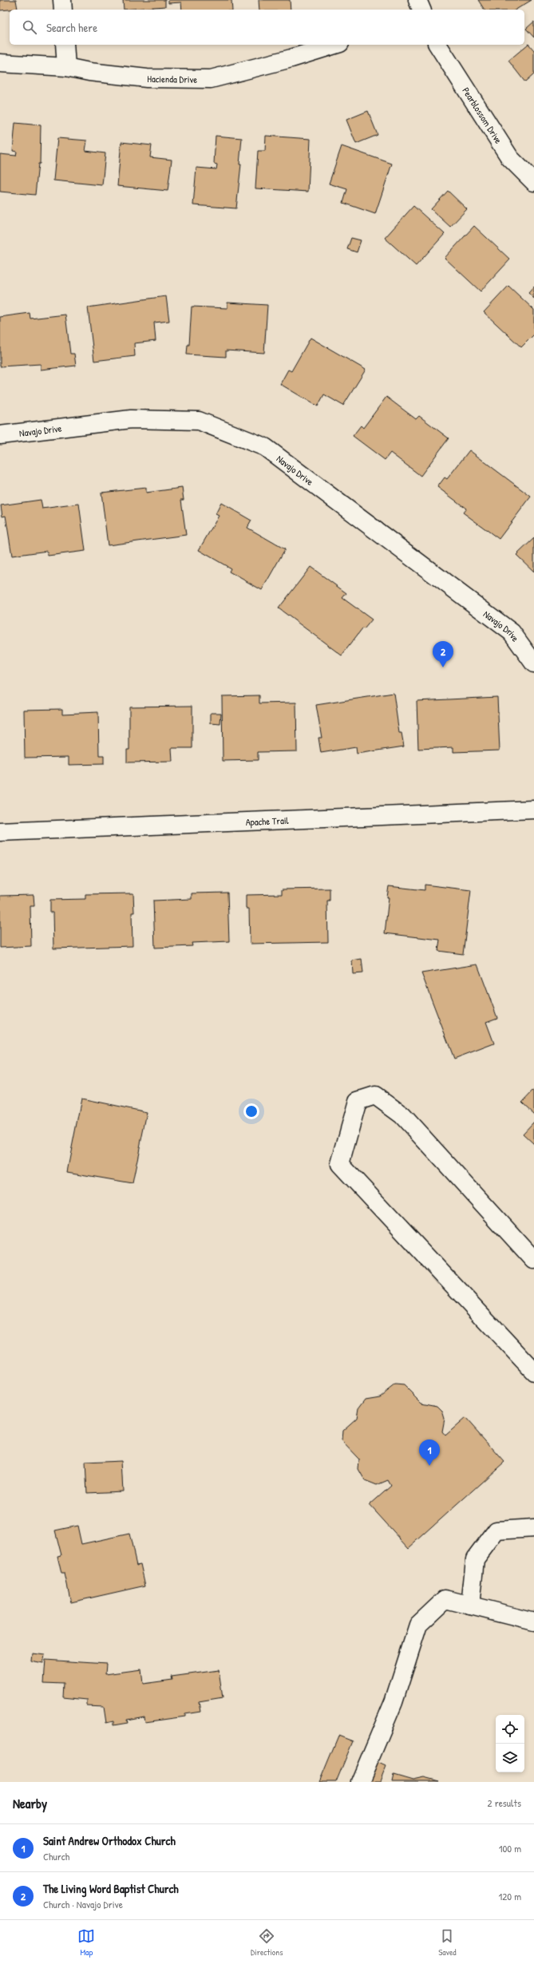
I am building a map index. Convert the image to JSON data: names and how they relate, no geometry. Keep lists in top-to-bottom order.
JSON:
{
  "streets": {
    "street": [
      "Hacienda Drive",
      "Pearblossom Drive",
      "Navajo Drive",
      "Apache Trail"
    ]
  },
  "page": {
    "search": "Search here",
    "pins": ["2", "1"],
    "heading": ["Nearby", "2 results"],
    "list": [
      {
        "mark": "1",
        "name": "Saint Andrew Orthodox Church",
        "note": "Church",
        "value": "100 m"
      },
      {
        "mark": "2",
        "name": "The Living Word Baptist Church",
        "note": "Church · Navajo Drive",
        "value": "120 m"
      }
    ],
    "nav": ["Map", "Directions", "Saved"]
  }
}
